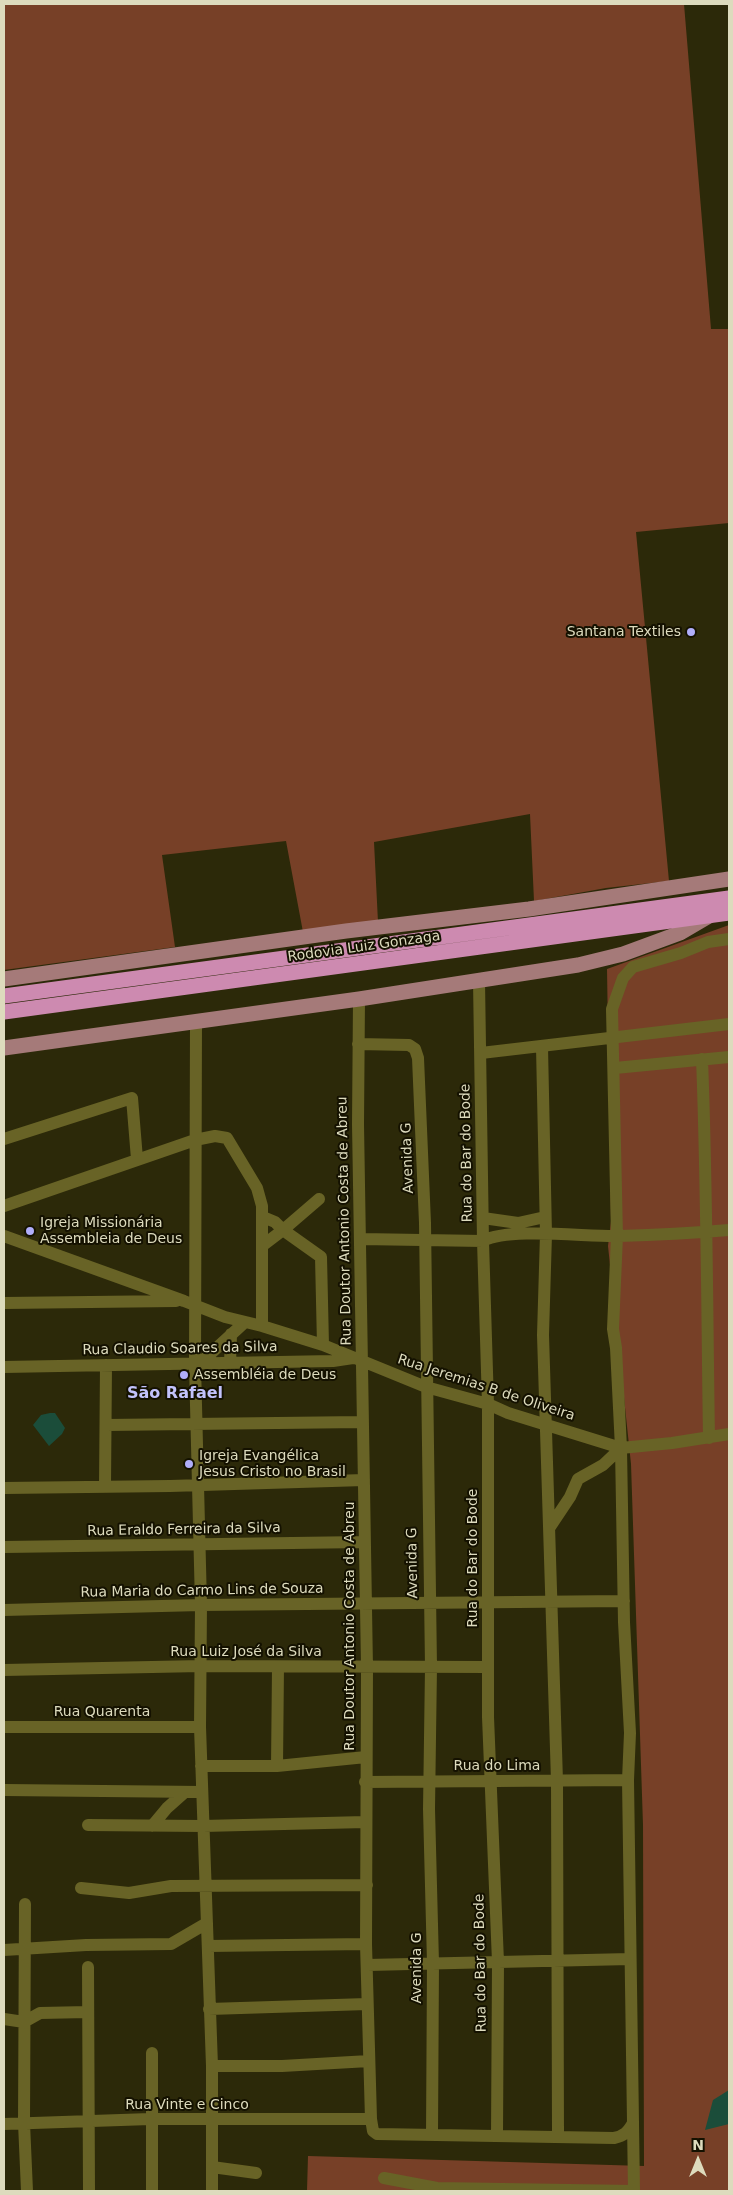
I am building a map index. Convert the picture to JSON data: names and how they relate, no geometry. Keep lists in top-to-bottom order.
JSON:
{
  "streets": {
    "highway": ["Rodovia Luiz Gonzaga"],
    "street": [
      "Rua do Bar do Bode",
      "Avenida G",
      "Rua Doutor Antonio Costa de Abreu",
      "Rua Claudio Soares da Silva",
      "Rua Jeremias B de Oliveira",
      "Rua Eraldo Ferreira da Silva",
      "Rua Maria do Carmo Lins de Souza",
      "Rua Luiz José da Silva",
      "Rua Quarenta",
      "Rua do Lima",
      "Rua Vinte e Cinco"
    ]
  },
  "crossings": [
    ["Rua do Bar do Bode", "Rua Jeremias B de Oliveira"],
    ["Rua do Bar do Bode", "Rua Maria do Carmo Lins de Souza"],
    ["Rua do Bar do Bode", "Rua Luiz José da Silva"],
    ["Rua do Bar do Bode", "Rua do Lima"],
    ["Avenida G", "Rua Doutor Antonio Costa de Abreu"],
    ["Avenida G", "Rua Jeremias B de Oliveira"],
    ["Avenida G", "Rua Maria do Carmo Lins de Souza"],
    ["Avenida G", "Rua Luiz José da Silva"],
    ["Avenida G", "Rua do Lima"],
    ["Rua Doutor Antonio Costa de Abreu", "Rua Claudio Soares da Silva"],
    ["Rua Doutor Antonio Costa de Abreu", "Rua Jeremias B de Oliveira"],
    ["Rua Doutor Antonio Costa de Abreu", "Rua Eraldo Ferreira da Silva"],
    ["Rua Doutor Antonio Costa de Abreu", "Rua Maria do Carmo Lins de Souza"],
    ["Rua Doutor Antonio Costa de Abreu", "Rua Luiz José da Silva"],
    ["Rua Doutor Antonio Costa de Abreu", "Rua do Lima"],
    ["Rua Doutor Antonio Costa de Abreu", "Rua Vinte e Cinco"],
    ["Rua Claudio Soares da Silva", "Rua Jeremias B de Oliveira"]
  ],
  "districts": ["São Rafael"],
  "places": [
    "Santana Textiles",
    "Igreja Missionária Assembleia de Deus",
    "Assembléia de Deus",
    "Igreja Evangélica Jesus Cristo no Brasil"
  ],
  "north": "top"
}
